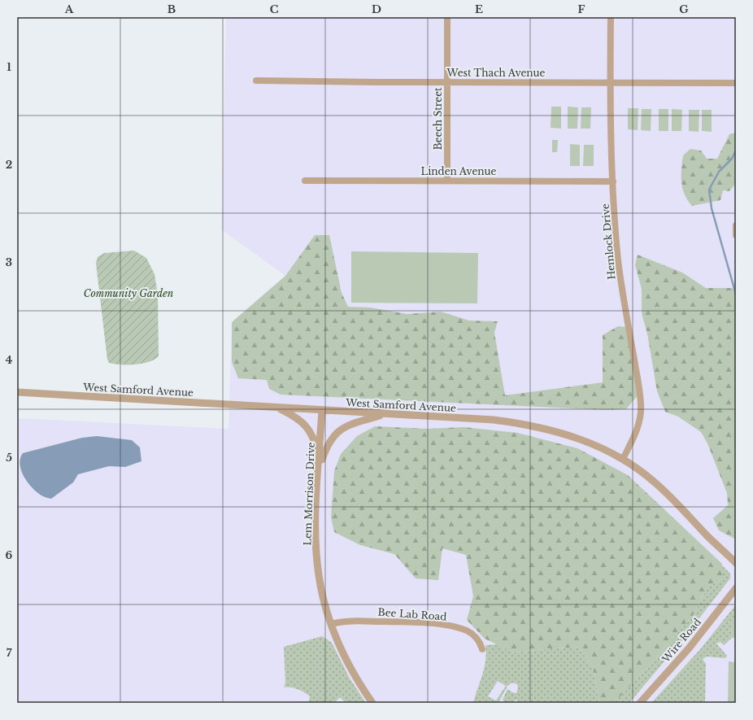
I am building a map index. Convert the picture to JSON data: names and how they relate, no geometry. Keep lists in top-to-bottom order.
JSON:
{
  "streets": {
    "street": [
      "West Thach Avenue",
      "Beech Street",
      "Linden Avenue",
      "Hemlock Drive",
      "West Samford Avenue",
      "Lem Morrison Drive",
      "Bee Lab Road",
      "Wire Road"
    ]
  },
  "crossings": [
    ["West Thach Avenue", "Beech Street"],
    ["West Thach Avenue", "Hemlock Drive"],
    ["Beech Street", "Linden Avenue"],
    ["Linden Avenue", "Hemlock Drive"],
    ["Hemlock Drive", "West Samford Avenue"],
    ["West Samford Avenue", "Lem Morrison Drive"],
    ["Lem Morrison Drive", "Bee Lab Road"]
  ],
  "parks": ["Community Garden"],
  "grid": {
    "columns": [
      "A",
      "B",
      "C",
      "D",
      "E",
      "F",
      "G"
    ],
    "rows": [
      "1",
      "2",
      "3",
      "4",
      "5",
      "6",
      "7"
    ]
  }
}
